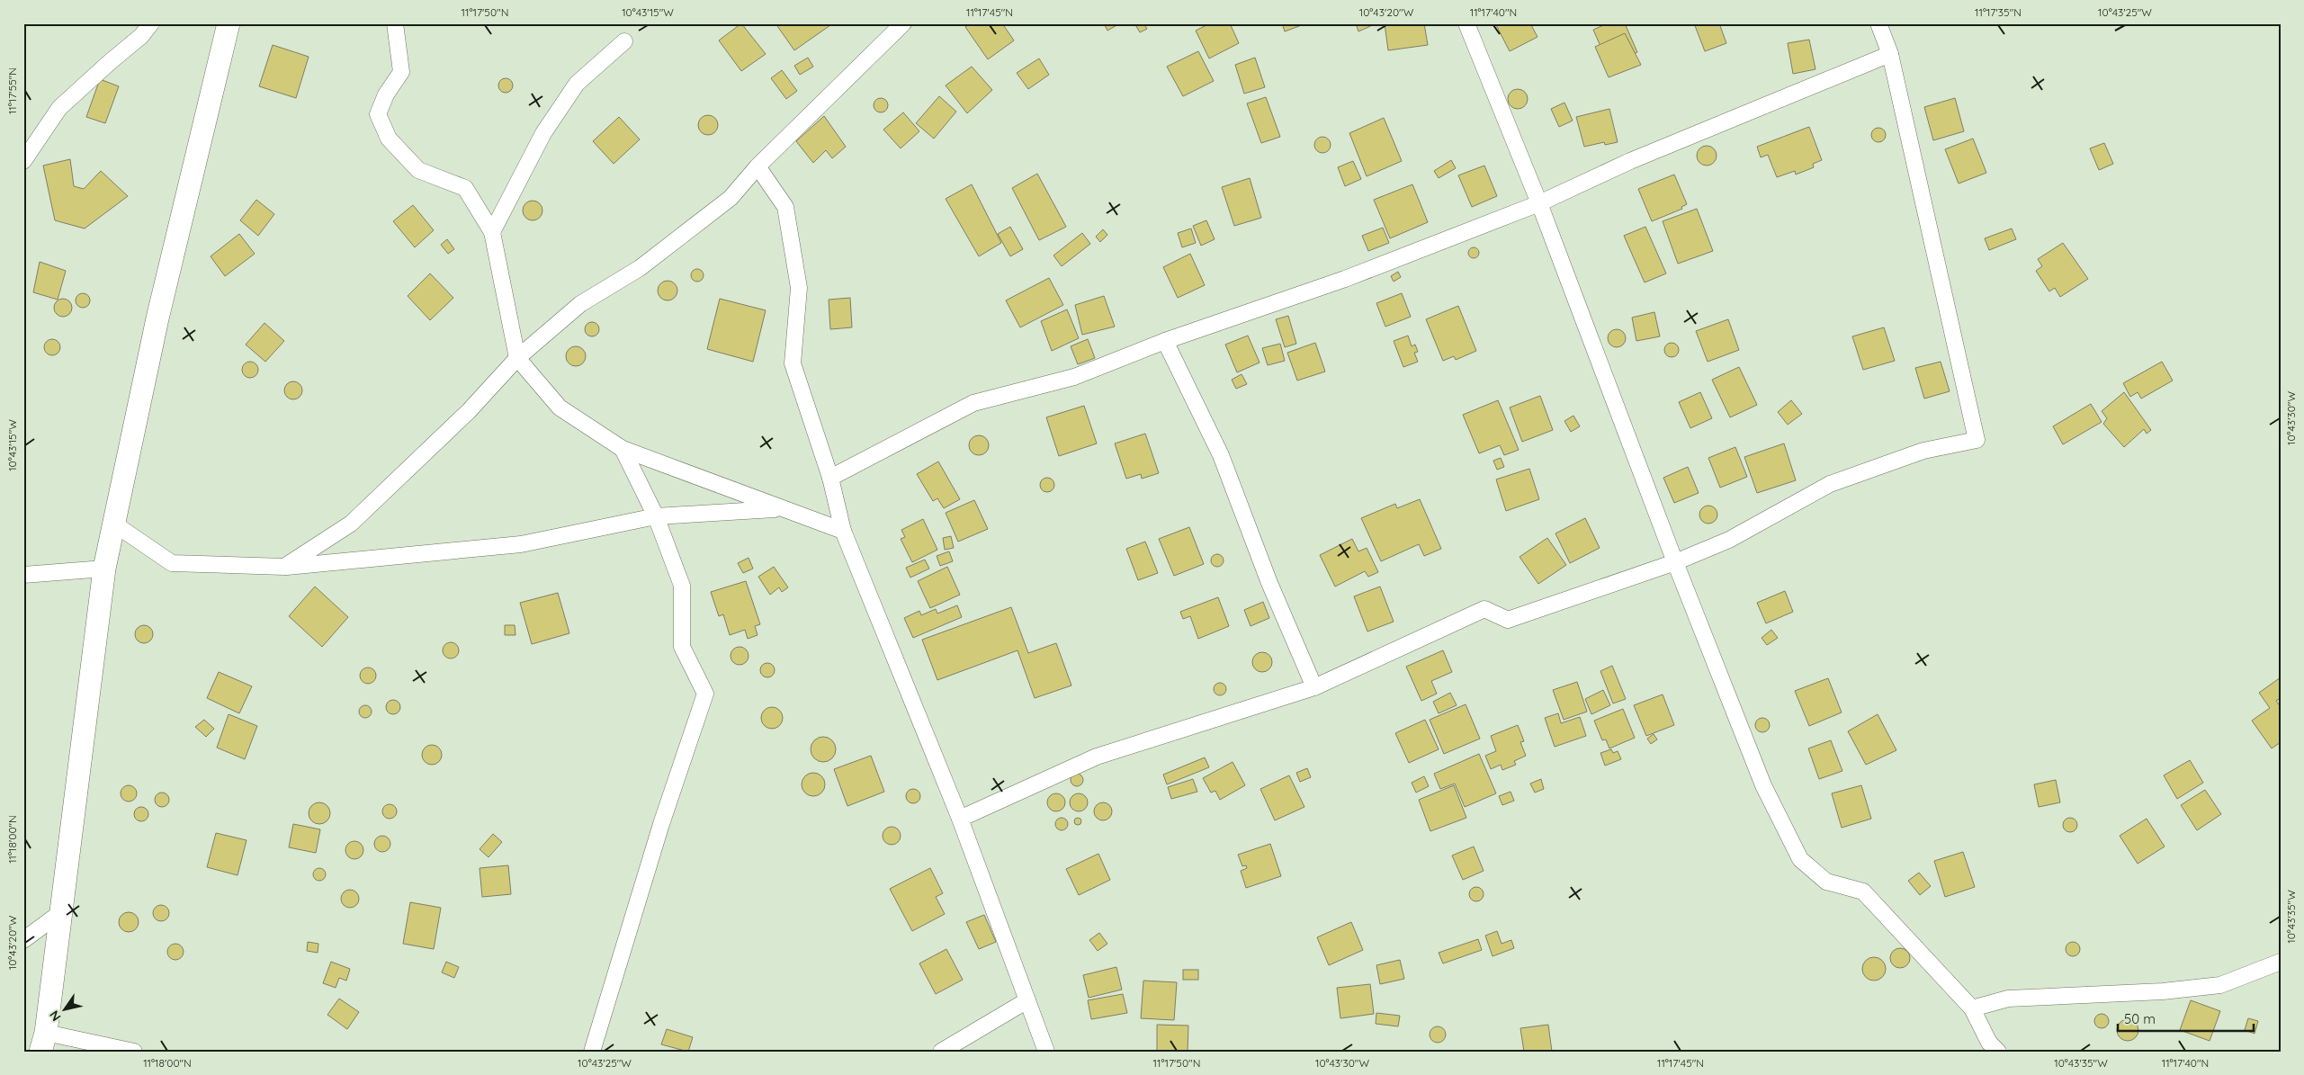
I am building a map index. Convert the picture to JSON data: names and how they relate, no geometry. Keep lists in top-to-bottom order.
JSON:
{
  "scale_bar": "50 m",
  "north": "bottom left",
  "coordinates": [
    "11°17'50\"N",
    "10°43'15\"W",
    "11°17'45\"N",
    "10°43'20\"W",
    "11°17'40\"N",
    "11°17'35\"N",
    "10°43'25\"W",
    "11°17'55\"N",
    "10°43'30\"W",
    "11°18'00\"N",
    "10°43'35\"W"
  ]
}
